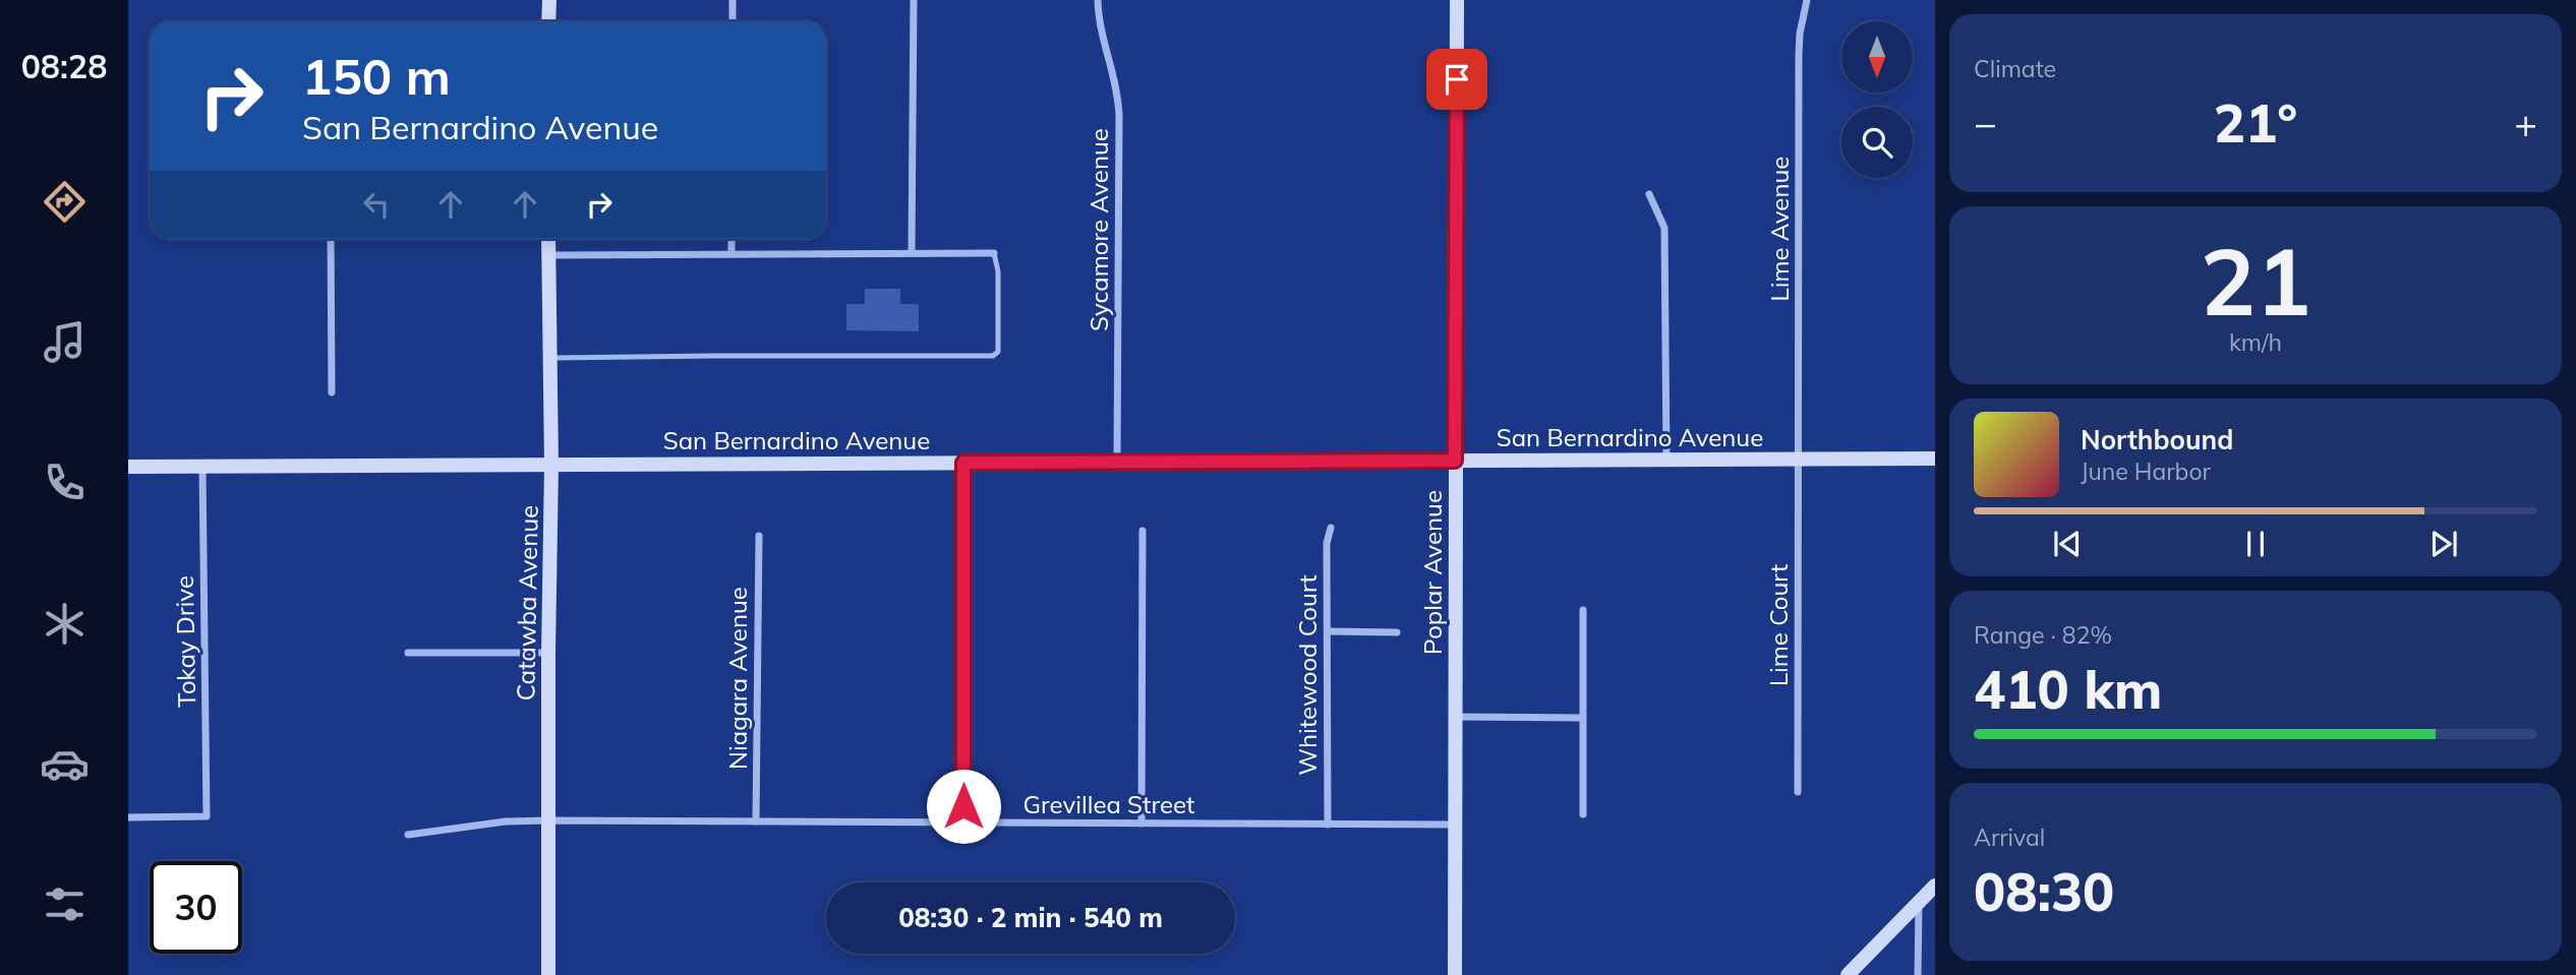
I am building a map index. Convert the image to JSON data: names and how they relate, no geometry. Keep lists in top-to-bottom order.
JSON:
{
  "streets": {
    "main road": ["San Bernardino Avenue", "Poplar Avenue", "Catawba Avenue"],
    "street": [
      "Lime Avenue",
      "Sycamore Avenue",
      "Lime Court",
      "Tokay Drive",
      "Whitewood Court",
      "Niagara Avenue",
      "Grevillea Street"
    ]
  },
  "crossings": [
    ["Lime Avenue", "San Bernardino Avenue"],
    ["Lime Avenue", "Lime Court"],
    ["Sycamore Avenue", "San Bernardino Avenue"],
    ["San Bernardino Avenue", "Poplar Avenue"],
    ["San Bernardino Avenue", "Catawba Avenue"],
    ["San Bernardino Avenue", "Lime Court"],
    ["San Bernardino Avenue", "Tokay Drive"],
    ["Poplar Avenue", "Grevillea Street"],
    ["Catawba Avenue", "Grevillea Street"],
    ["Whitewood Court", "Grevillea Street"],
    ["Niagara Avenue", "Grevillea Street"]
  ],
  "north": "bottom",
  "page": {
    "tabs": "08:28",
    "tile": [
      "Climate",
      ["21", "km/h"],
      ["Range · 82%", "410 km"],
      ["Arrival", "08:30"]
    ],
    "turn": ["150 m", "San Bernardino Avenue"],
    "heat": ["−", "21°", "+"],
    "song": ["Northbound", "June Harbor"],
    "limit": "30",
    "trip": "08:30 · 2 min · 540 m"
  }
}
